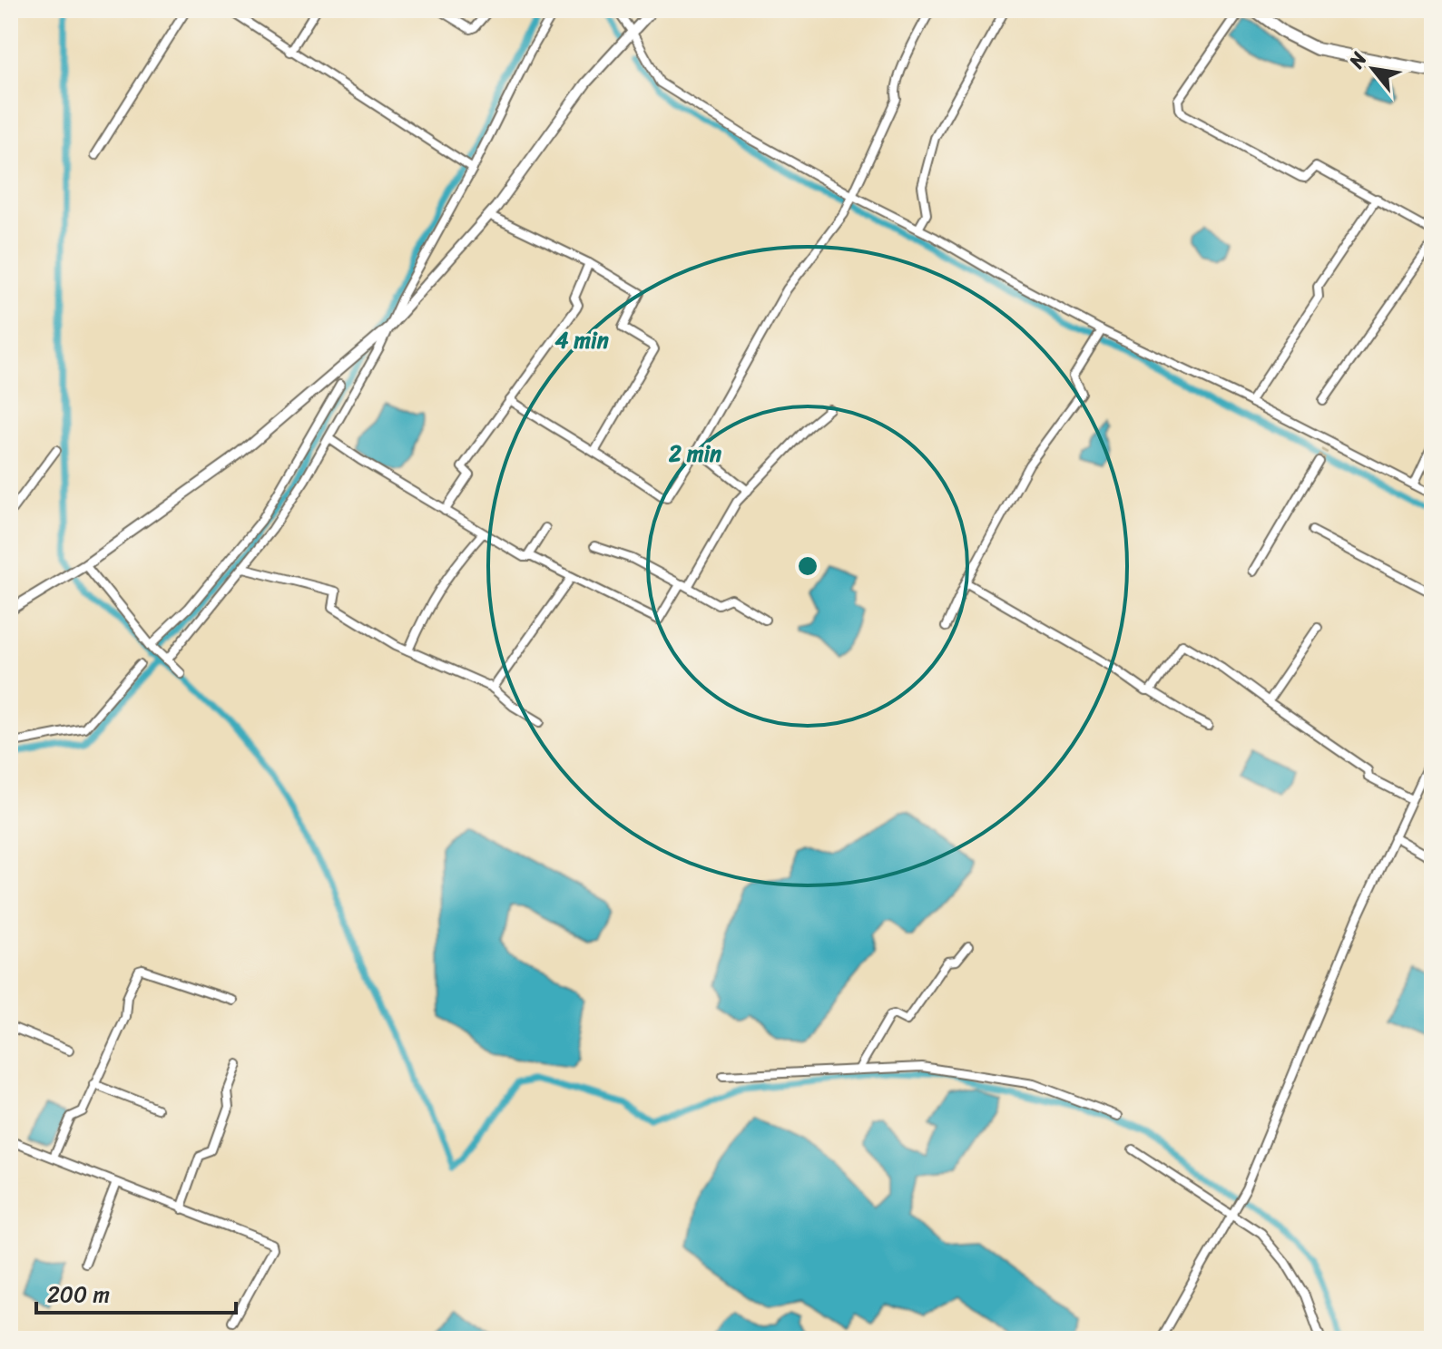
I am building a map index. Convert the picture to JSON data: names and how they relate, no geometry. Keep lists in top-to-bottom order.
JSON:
{
  "scale_bar": "200 m",
  "north": "top left",
  "rings": ["4 min", "2 min"]
}
